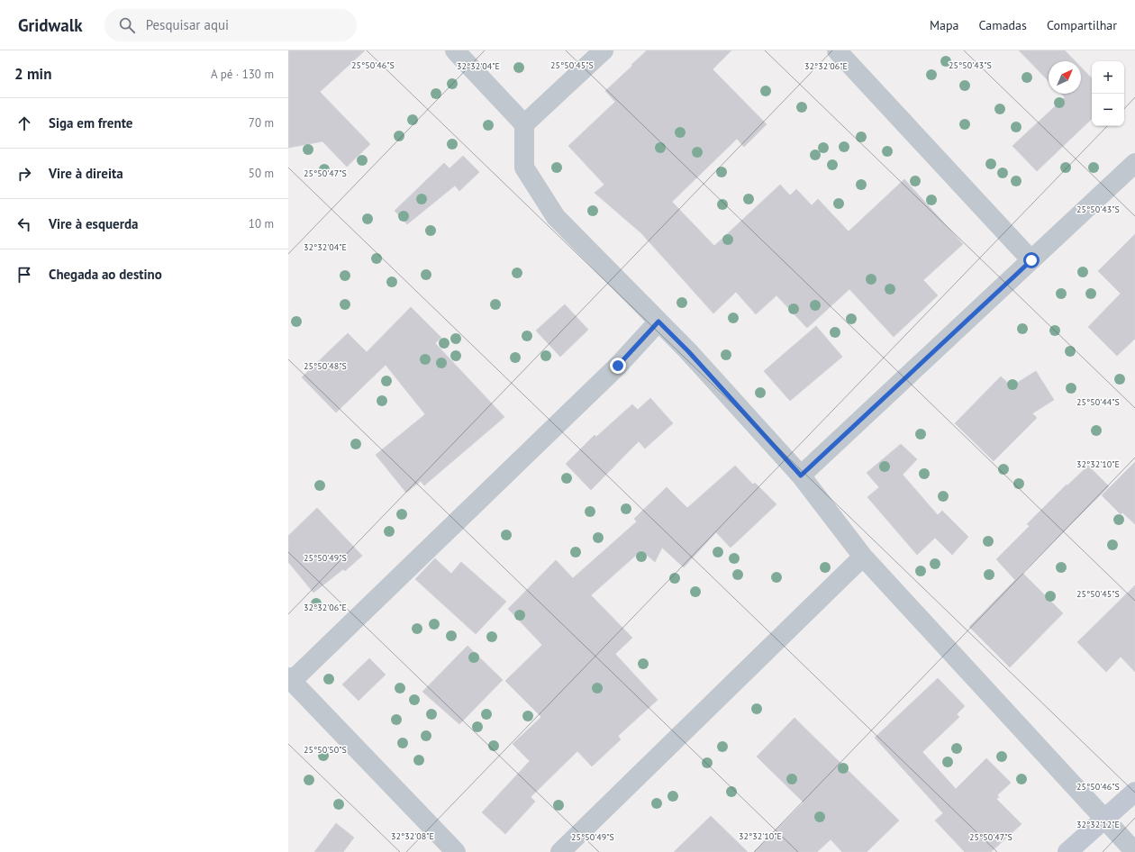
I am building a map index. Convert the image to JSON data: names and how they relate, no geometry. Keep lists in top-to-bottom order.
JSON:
{
  "north": "top right",
  "page": {
    "header": "Gridwalk",
    "search": "Pesquisar aqui",
    "nav": ["Mapa", "Camadas", "Compartilhar"],
    "heading": ["2 min", "A pé · 130 m"],
    "map_buttons": ["+", "−"],
    "list": [
      ["Siga em frente", "70 m"],
      ["Vire à direita", "50 m"],
      ["Vire à esquerda", "10 m"],
      "Chegada ao destino"
    ]
  },
  "coordinates": [
    "25°50'46\"S",
    "25°50'45\"S",
    "25°50'43\"S",
    "32°32'04\"E",
    "32°32'06\"E",
    "25°50'47\"S",
    "25°50'48\"S",
    "25°50'44\"S",
    "32°32'10\"E",
    "25°50'49\"S",
    "25°50'50\"S",
    "32°32'12\"E",
    "32°32'08\"E"
  ]
}
